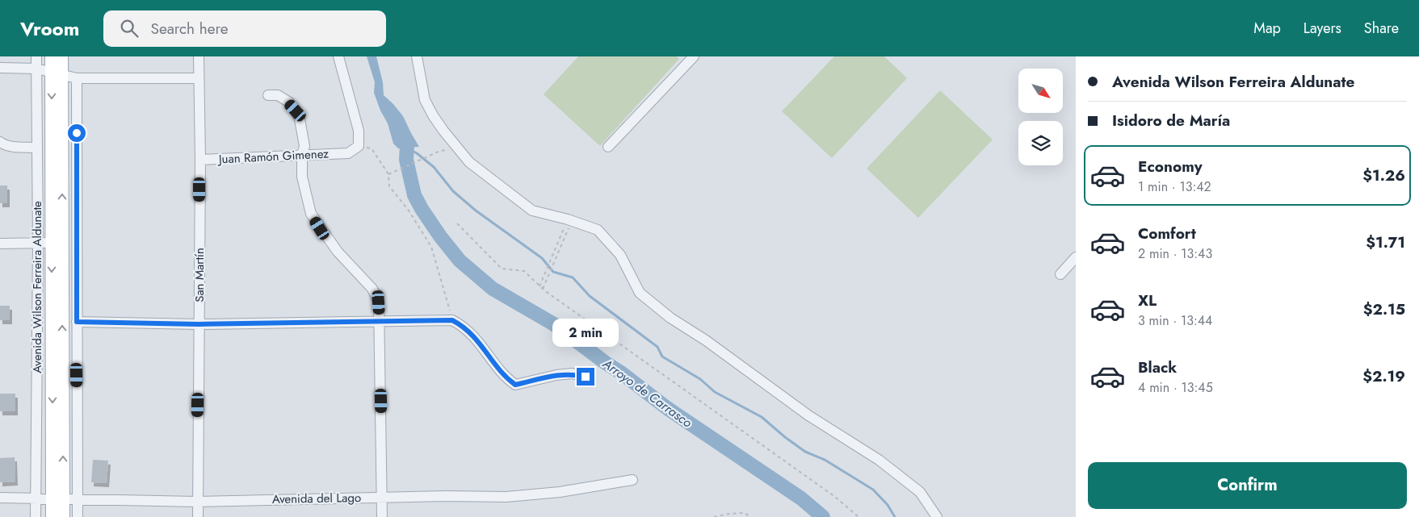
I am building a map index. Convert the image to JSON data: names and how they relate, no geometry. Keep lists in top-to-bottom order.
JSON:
{
  "streets": {
    "main road": ["Avenida Wilson Ferreira Aldunate"],
    "street": ["Juan Ramón Gimenez", "San Martín", "Avenida del Lago"]
  },
  "crossings": [
    ["Juan Ramón Gimenez", "San Martín"],
    ["San Martín", "Avenida del Lago"],
    ["Avenida Wilson Ferreira Aldunate", "Avenida del Lago"]
  ],
  "water": ["Arroyo de Carrasco"],
  "north": "bottom right",
  "page": {
    "header": "Vroom",
    "search": "Search here",
    "nav": ["Map", "Layers", "Share"],
    "banner": ["Avenida Wilson Ferreira Aldunate", "Isidoro de María"],
    "list": [
      {
        "name": "Economy",
        "note": "1 min · 13:42",
        "value": "$1.26"
      },
      {
        "name": "Comfort",
        "note": "2 min · 13:43",
        "value": "$1.71"
      },
      {
        "name": "XL",
        "note": "3 min · 13:44",
        "value": "$2.15"
      },
      {
        "name": "Black",
        "note": "4 min · 13:45",
        "value": "$2.19"
      }
    ],
    "bubble": "2 min",
    "buttons": "Confirm"
  }
}
